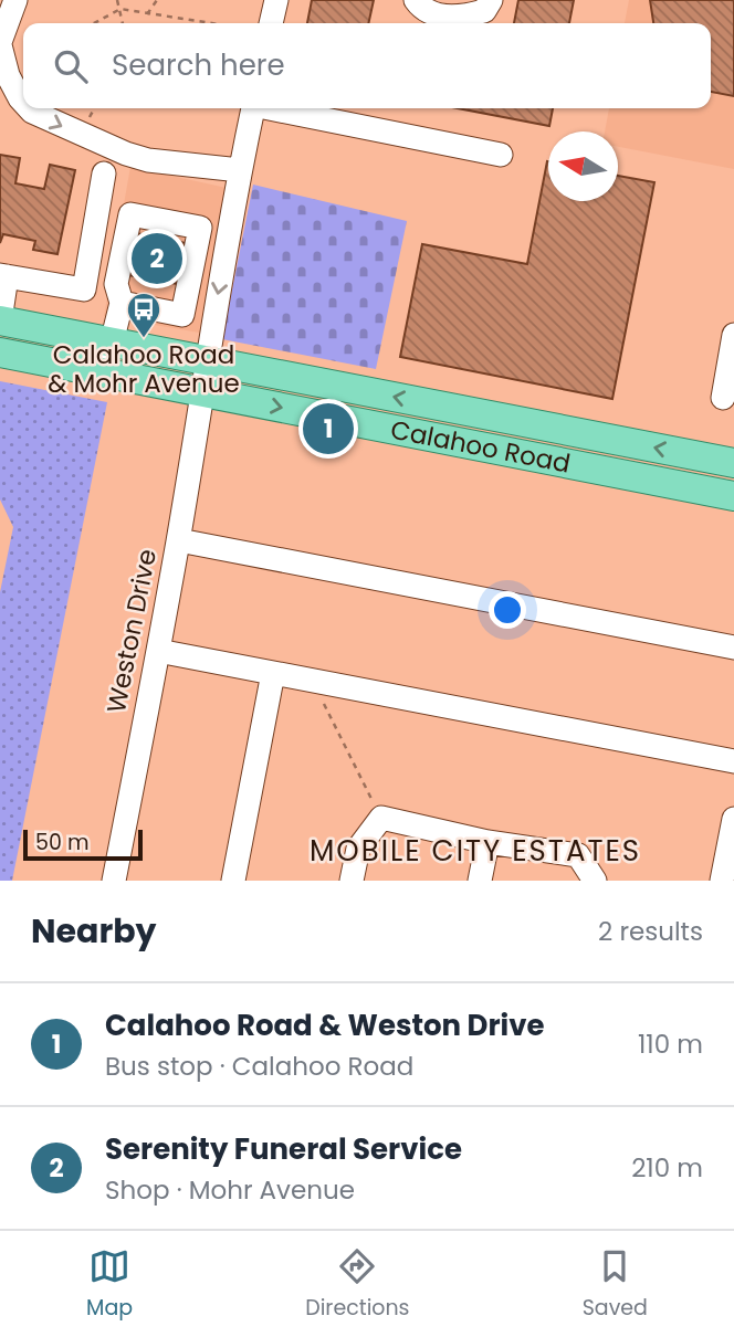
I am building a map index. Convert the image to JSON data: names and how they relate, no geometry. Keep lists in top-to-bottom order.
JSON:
{
  "streets": {
    "main road": ["Calahoo Road"],
    "street": ["Weston Drive"]
  },
  "crossings": [
    ["Calahoo Road", "Weston Drive"]
  ],
  "districts": ["MOBILE CITY ESTATES"],
  "places": {
    "bus stop": ["Calahoo Road & Mohr Avenue"]
  },
  "scale_bar": "50 m",
  "north": "left",
  "page": {
    "search": "Search here",
    "pins": ["2", "1"],
    "scale": "50 m",
    "heading": ["Nearby", "2 results"],
    "list": [
      {
        "mark": "1",
        "name": "Calahoo Road & Weston Drive",
        "note": "Bus stop · Calahoo Road",
        "value": "110 m"
      },
      {
        "mark": "2",
        "name": "Serenity Funeral Service",
        "note": "Shop · Mohr Avenue",
        "value": "210 m"
      }
    ],
    "nav": ["Map", "Directions", "Saved"]
  }
}
